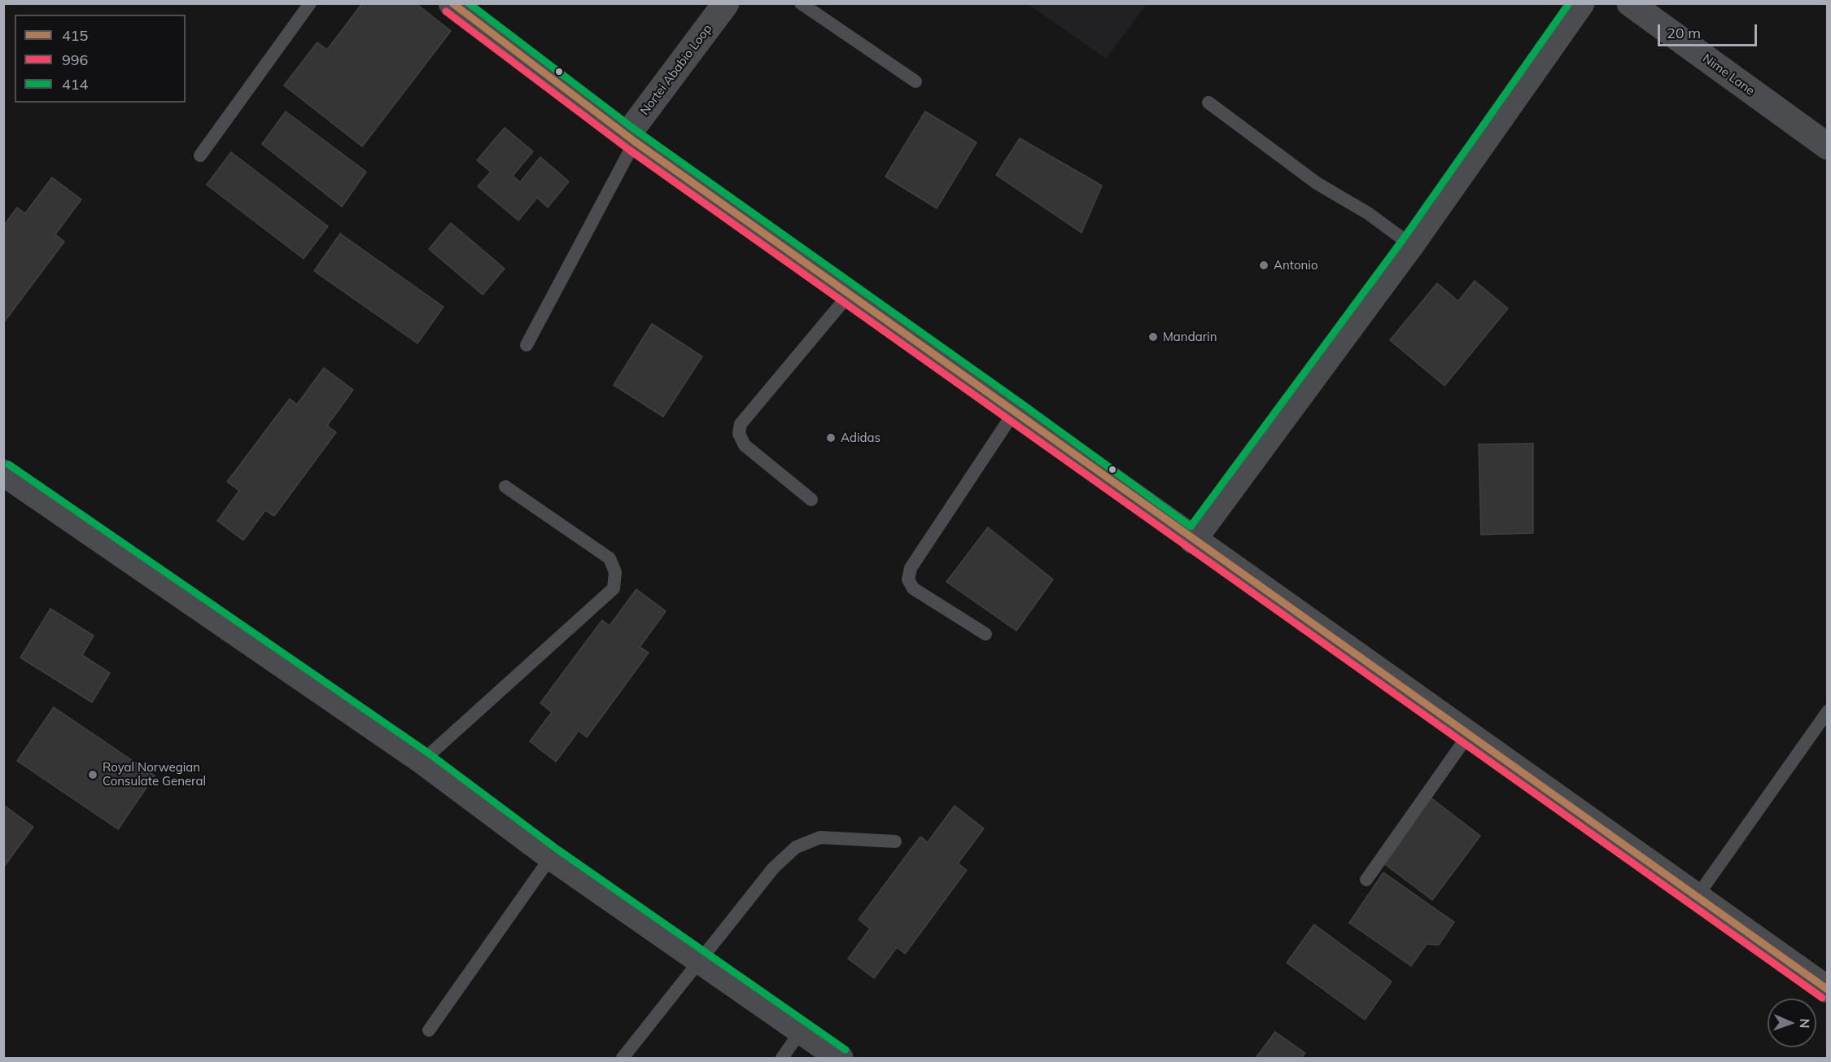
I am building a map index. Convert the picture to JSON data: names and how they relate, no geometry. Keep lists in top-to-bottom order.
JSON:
{
  "streets": {
    "street": ["Nortei Ababio Loop", "Nime Lane"]
  },
  "places": [
    "Antonio",
    "Mandarin",
    "Adidas",
    "Royal Norwegian Consulate General"
  ],
  "lines": ["transit line 415", "transit line 414", "transit line 996"],
  "legend": ["415", "996", "414"],
  "scale_bar": "20 m",
  "north": "right"
}
